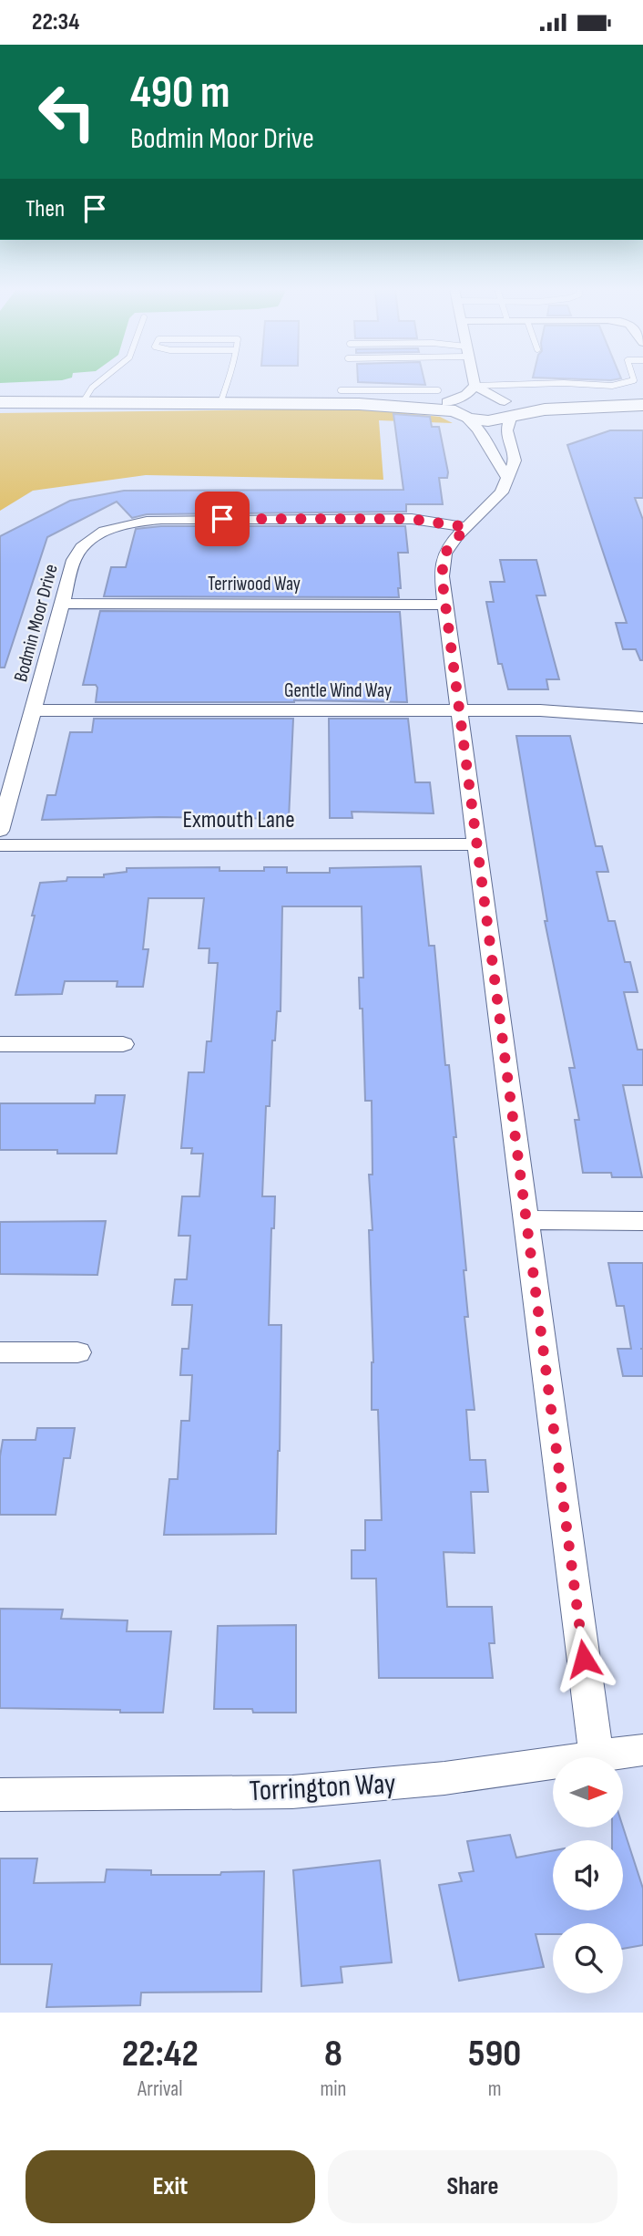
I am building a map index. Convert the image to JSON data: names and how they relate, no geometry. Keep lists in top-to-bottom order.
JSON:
{
  "streets": {
    "street": [
      "Terriwood Way",
      "Bodmin Moor Drive",
      "Gentle Wind Way",
      "Exmouth Lane",
      "Torrington Way"
    ]
  },
  "crossings": [
    ["Terriwood Way", "Bodmin Moor Drive"],
    ["Bodmin Moor Drive", "Gentle Wind Way"]
  ],
  "north": "right",
  "page": {
    "status": "22:34",
    "turn": ["490 m", "Bodmin Moor Drive"],
    "then": "Then",
    "eta": [
      "22:42",
      "Arrival",
      "8",
      "min",
      "590",
      "m"
    ],
    "buttons": ["Exit", "Share"]
  }
}
